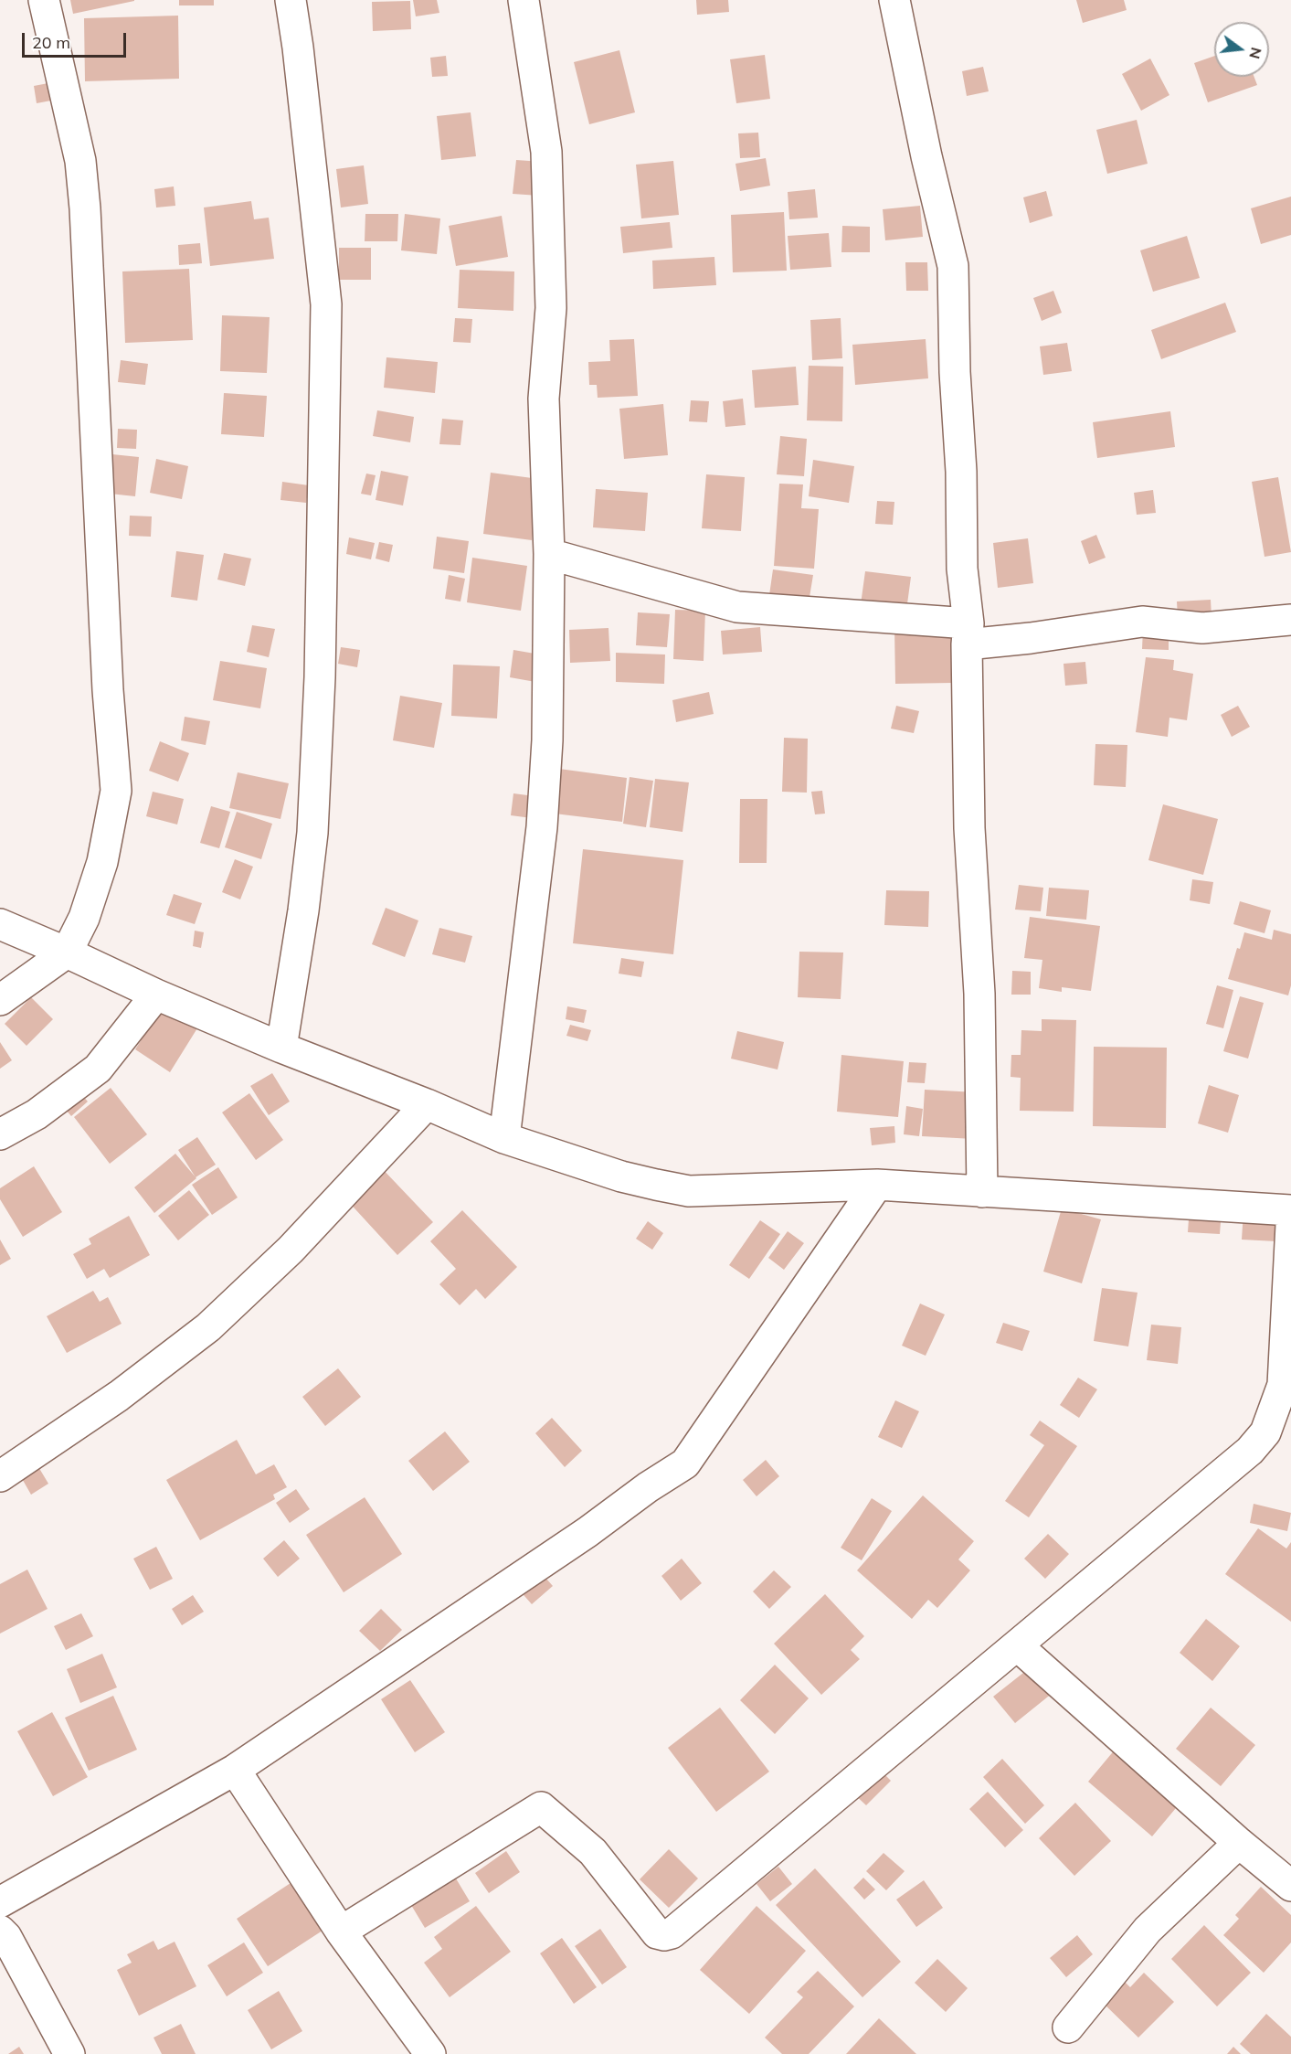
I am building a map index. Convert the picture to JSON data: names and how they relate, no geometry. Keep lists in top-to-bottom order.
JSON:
{
  "scale_bar": "20 m",
  "north": "right"
}
